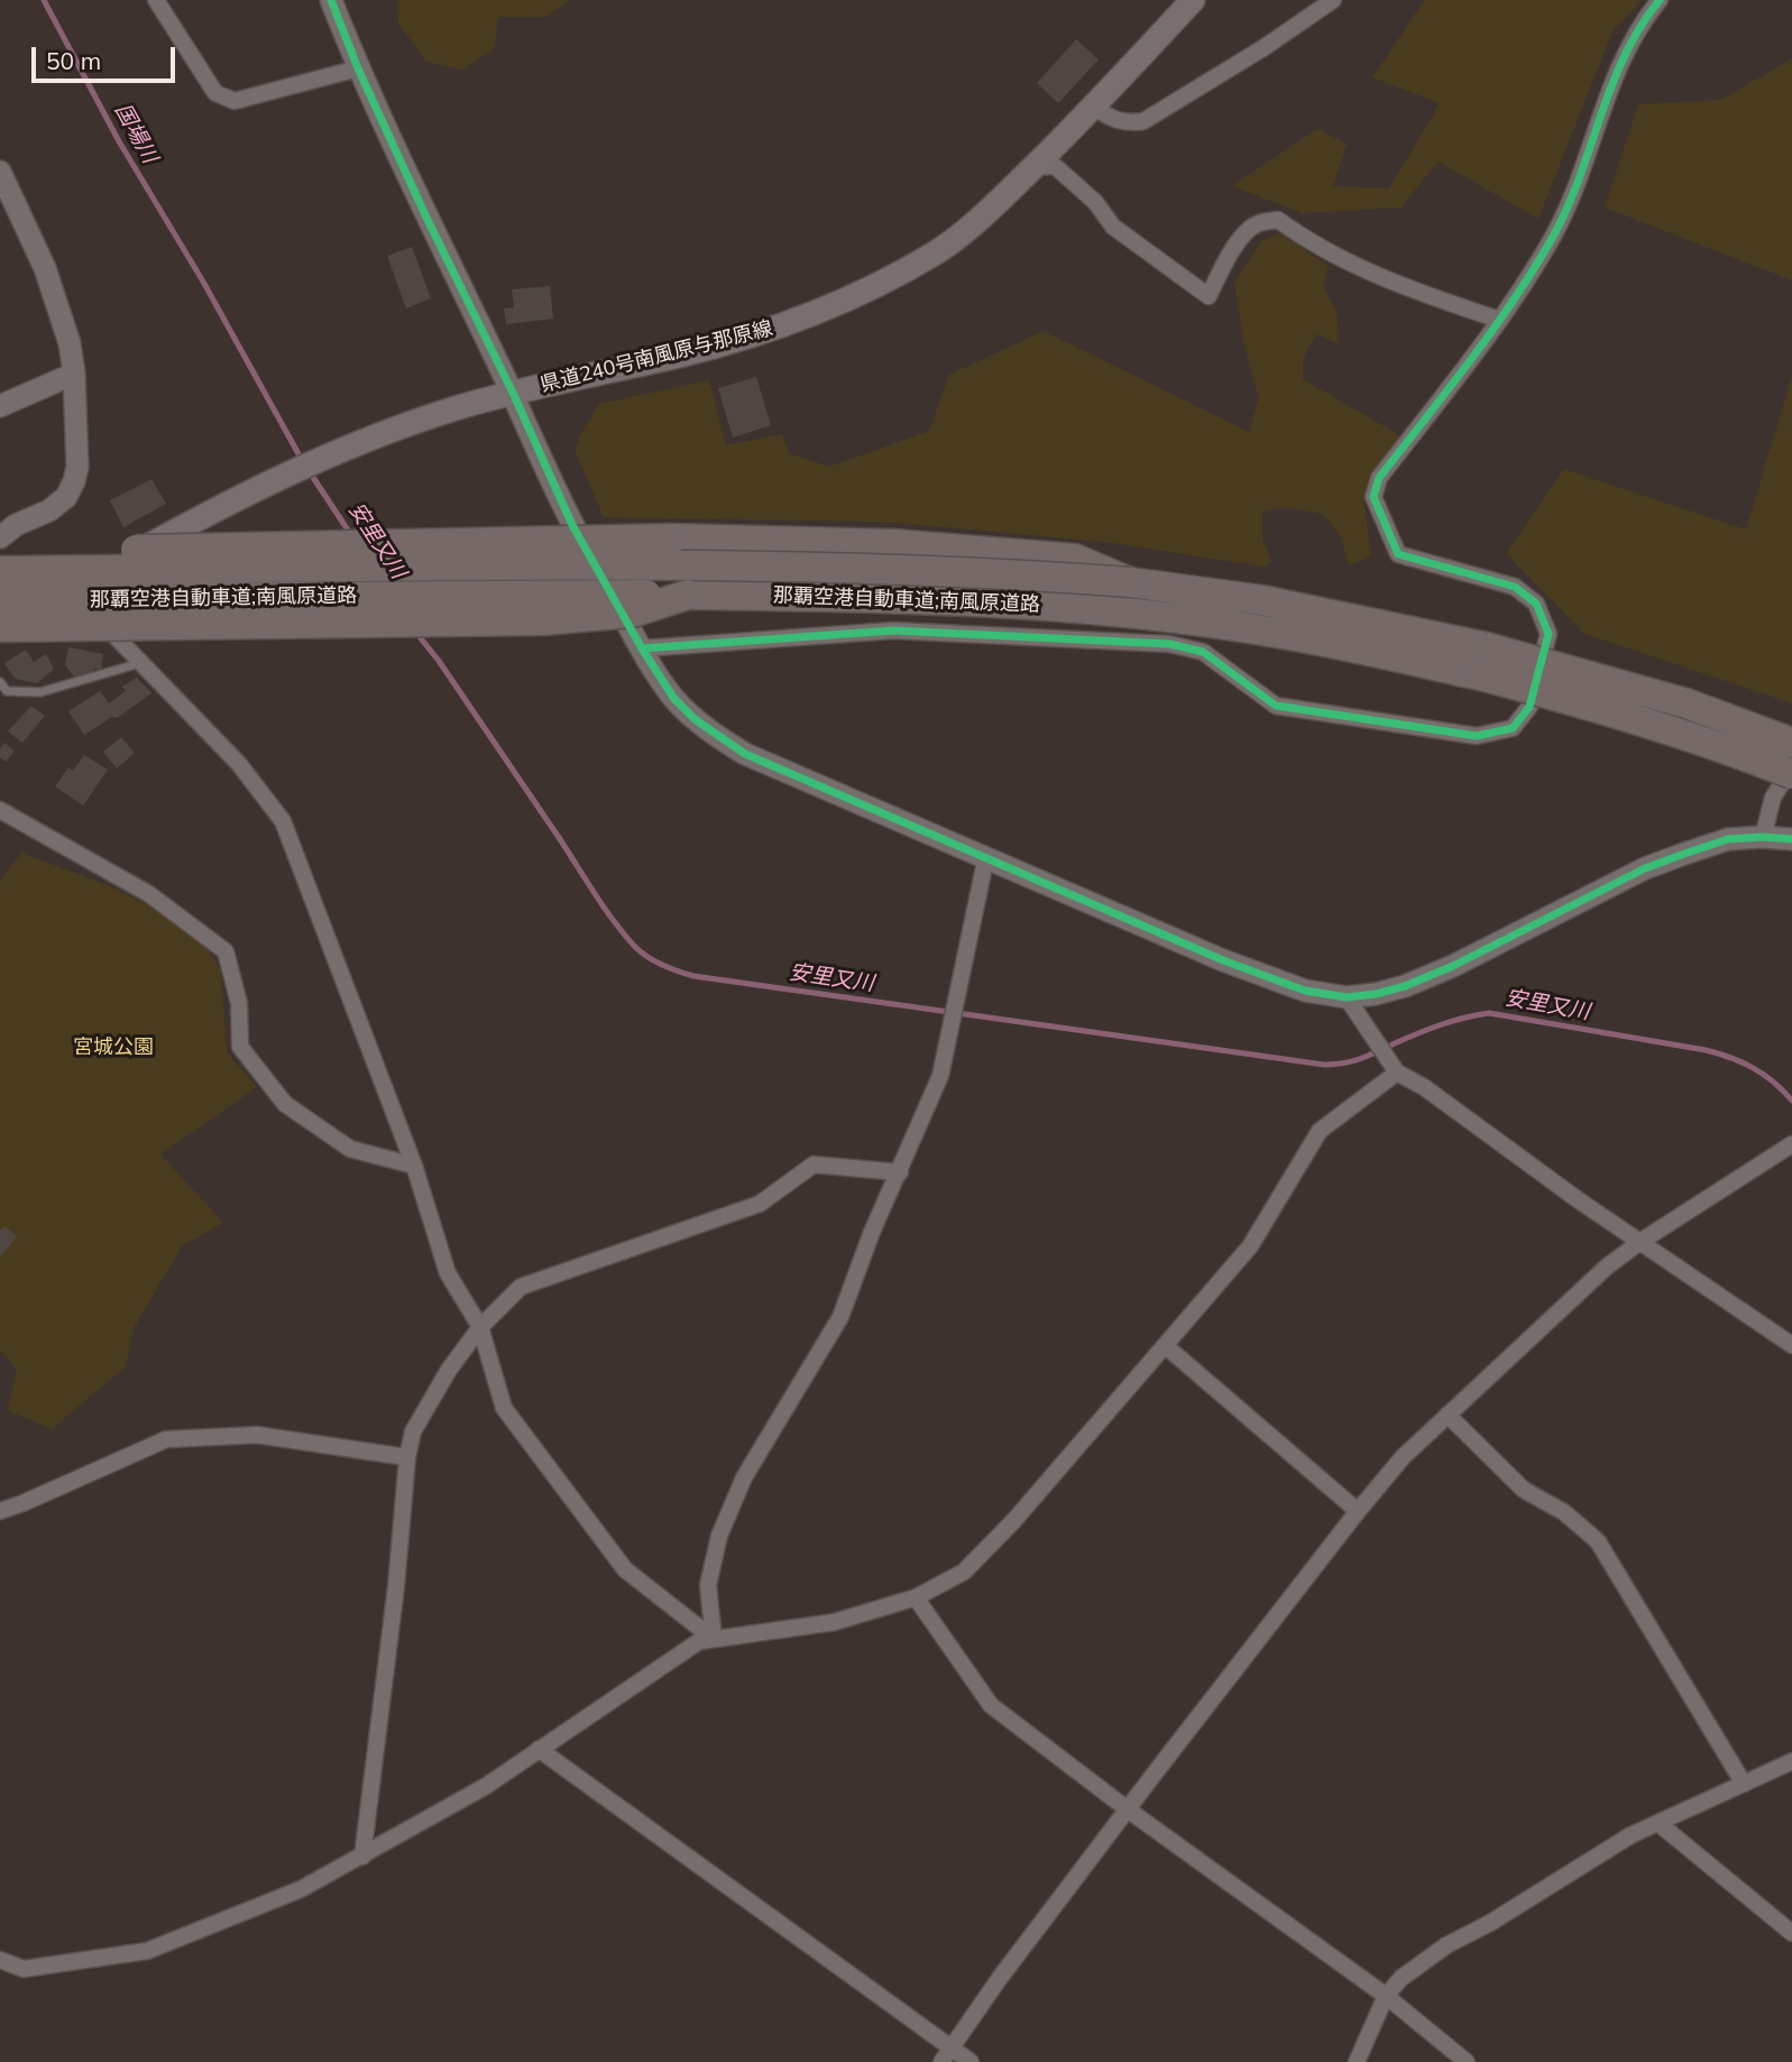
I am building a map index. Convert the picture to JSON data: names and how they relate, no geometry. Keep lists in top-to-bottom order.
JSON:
{
  "streets": {
    "highway": ["那覇空港自動車道;南風原道路"],
    "main road": ["県道240号南風原与那原線"]
  },
  "water": ["国場川", "安里又川"],
  "parks": ["宮城公園"],
  "scale_bar": "50 m"
}
